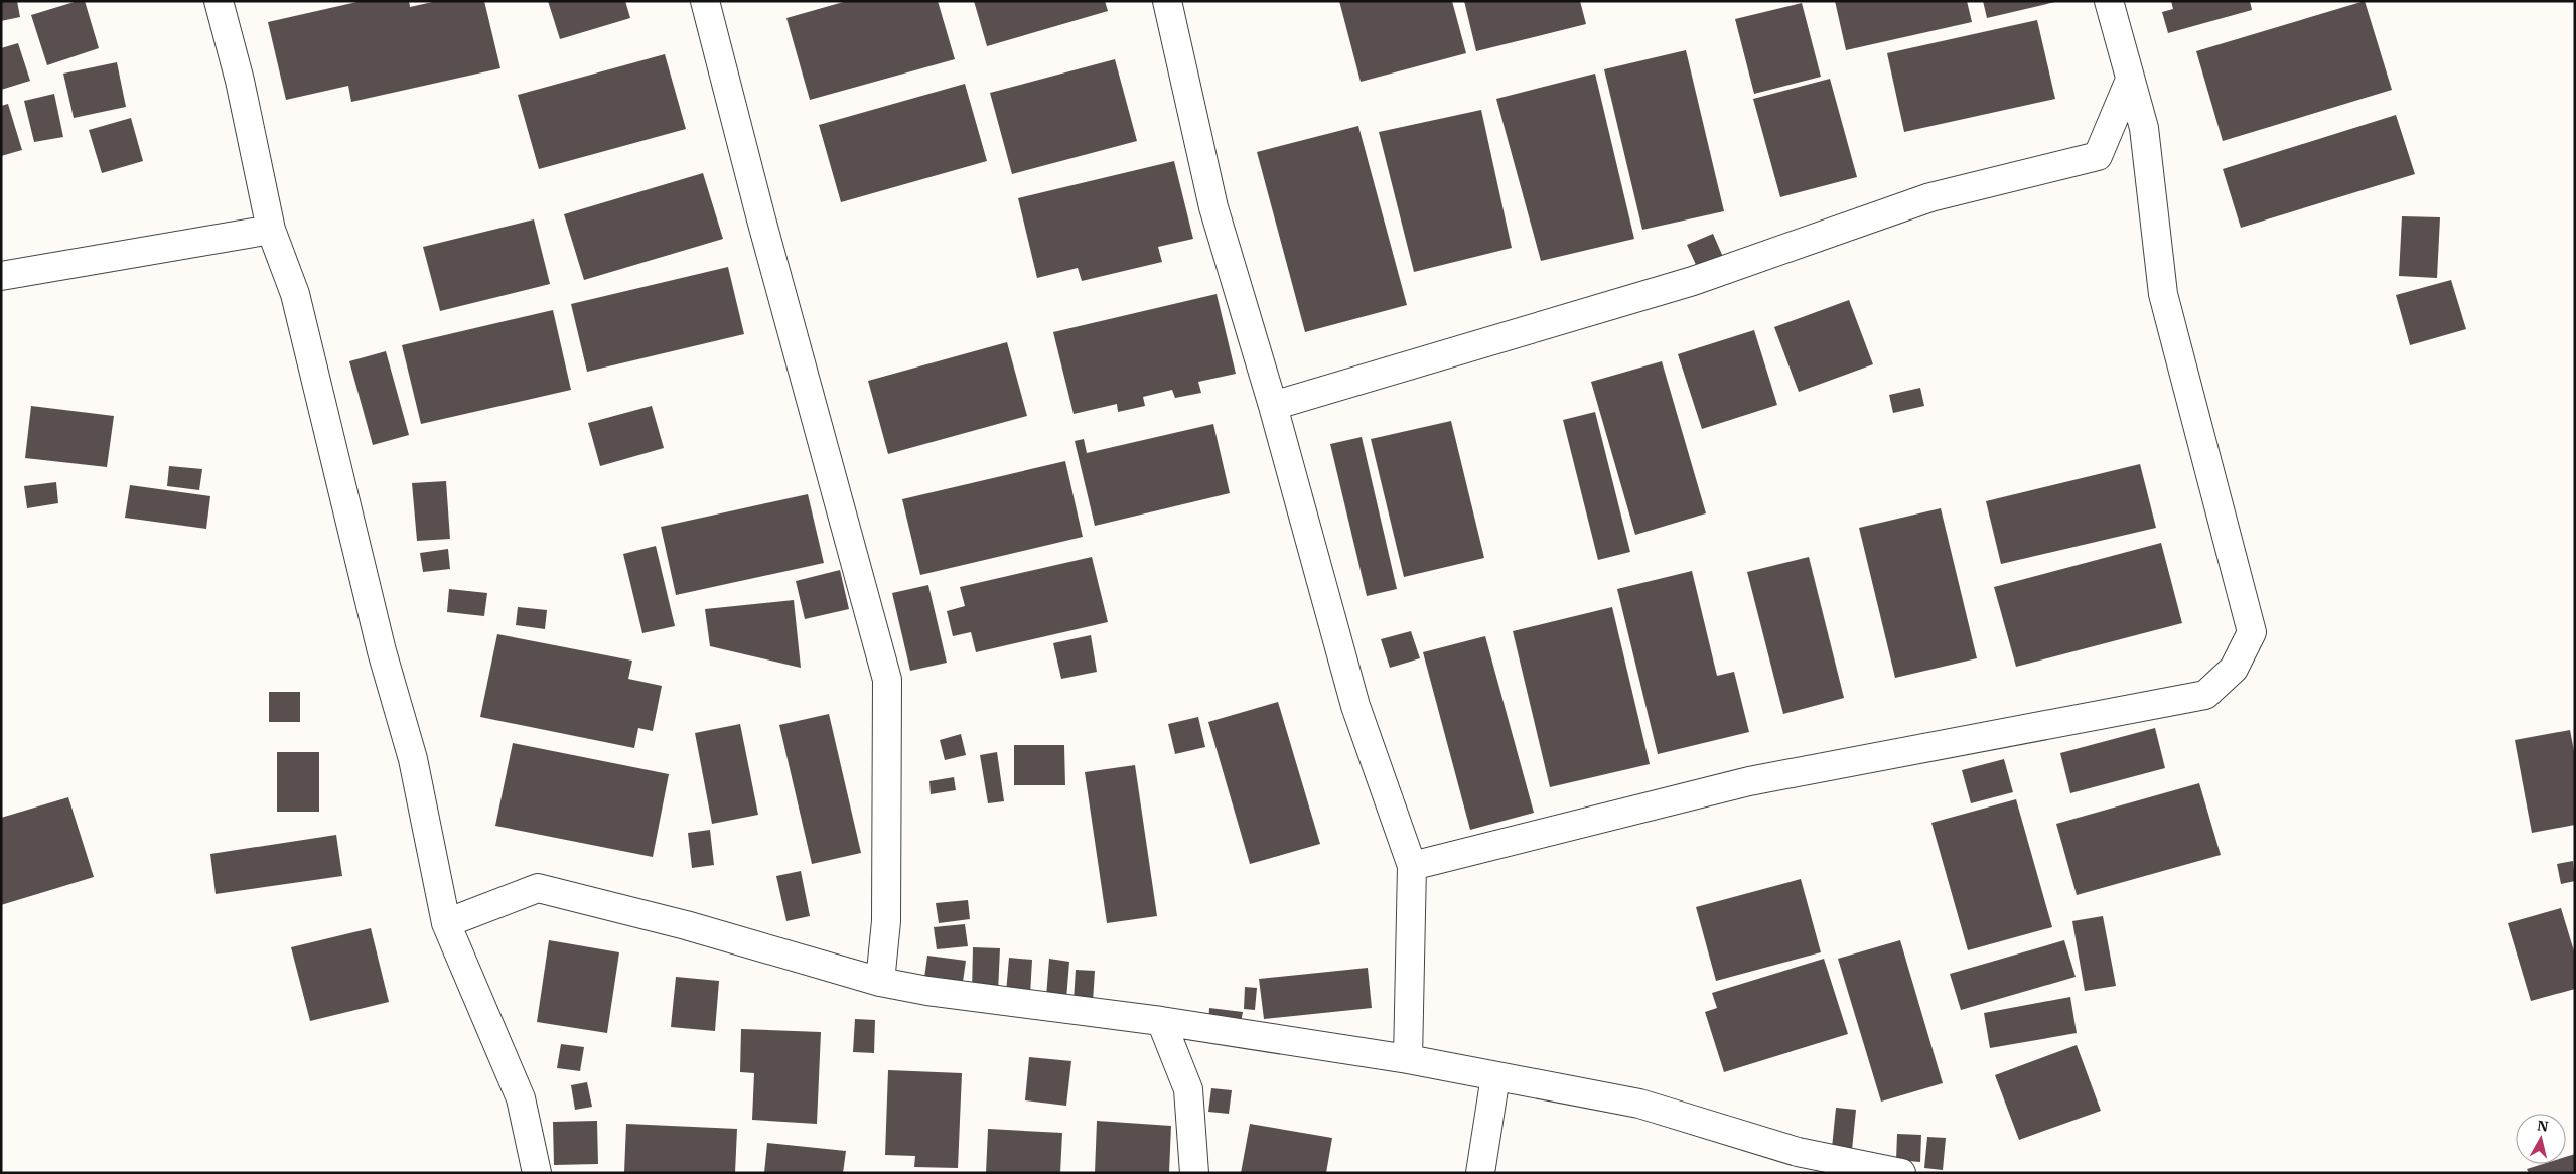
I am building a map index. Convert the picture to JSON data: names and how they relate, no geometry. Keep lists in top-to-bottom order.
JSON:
{
  "north": "top"
}
